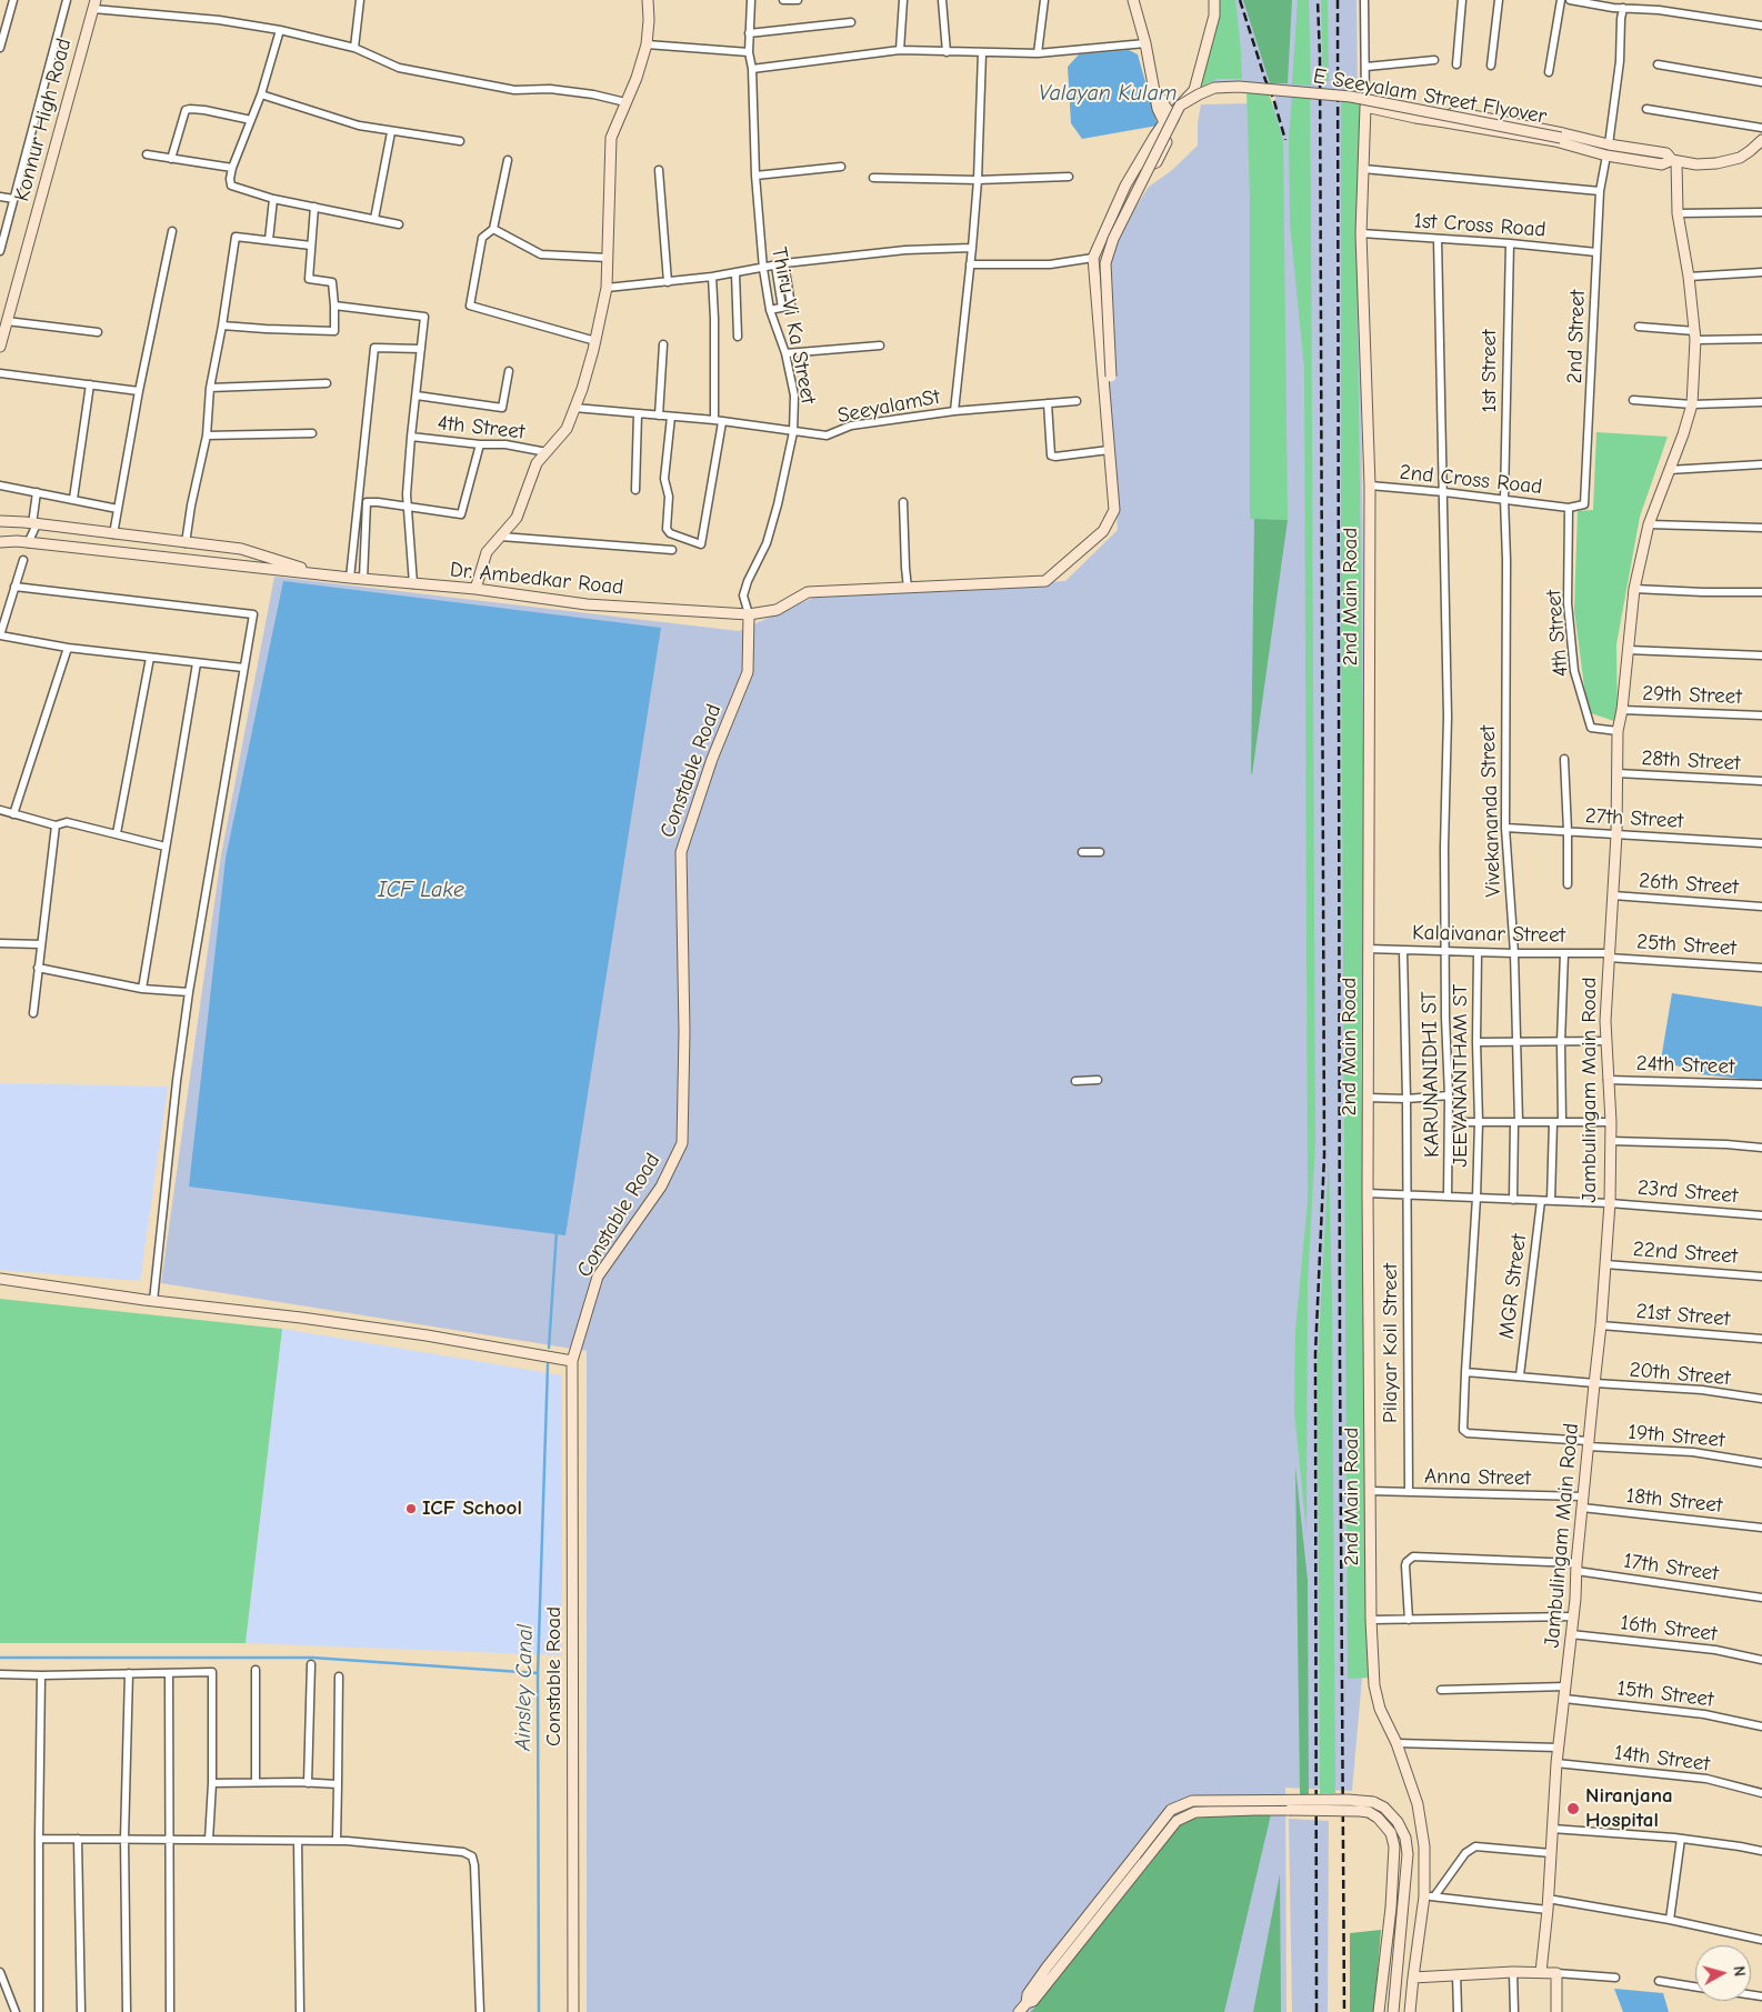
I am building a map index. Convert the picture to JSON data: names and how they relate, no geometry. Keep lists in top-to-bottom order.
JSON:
{
  "streets": {
    "street": [
      "E Seeyalam Street Flyover",
      "Konnur High Road",
      "1st Cross Road",
      "Thiru Vi Ka Street",
      "2nd Street",
      "1st Street",
      "SeeyalamSt",
      "4th Street",
      "2nd Cross Road",
      "Dr. Ambedkar Road",
      "2nd Main Road",
      "29th Street",
      "28th Street",
      "Constable Road",
      "Vivekananda Street",
      "27th Street",
      "26th Street",
      "Kalaivanar Street",
      "25th Street",
      "24th Street",
      "KARUNANIDHI ST",
      "JEEVANANTHAM ST",
      "Jambulingam Main Road",
      "23rd Street",
      "22nd Street",
      "MGR Street",
      "21st Street",
      "Pilayar Koil Street",
      "20th Street",
      "19th Street",
      "Anna Street",
      "18th Street",
      "17th Street",
      "16th Street",
      "15th Street",
      "14th Street"
    ]
  },
  "crossings": [
    ["E Seeyalam Street Flyover", "Dr. Ambedkar Road"],
    ["E Seeyalam Street Flyover", "Jambulingam Main Road"],
    ["1st Cross Road", "2nd Street"],
    ["1st Cross Road", "1st Street"],
    ["1st Cross Road", "2nd Main Road"],
    ["1st Cross Road", "KARUNANIDHI ST"],
    ["Thiru Vi Ka Street", "SeeyalamSt"],
    ["Thiru Vi Ka Street", "Dr. Ambedkar Road"],
    ["Thiru Vi Ka Street", "Constable Road"],
    ["2nd Street", "4th Street"],
    ["2nd Street", "2nd Cross Road"],
    ["1st Street", "2nd Cross Road"],
    ["1st Street", "Vivekananda Street"],
    ["4th Street", "2nd Cross Road"],
    ["4th Street", "Jambulingam Main Road"],
    ["2nd Cross Road", "2nd Main Road"],
    ["2nd Cross Road", "Vivekananda Street"],
    ["2nd Cross Road", "KARUNANIDHI ST"],
    ["Dr. Ambedkar Road", "Constable Road"],
    ["2nd Main Road", "Kalaivanar Street"],
    ["2nd Main Road", "23rd Street"],
    ["2nd Main Road", "Anna Street"],
    ["29th Street", "Jambulingam Main Road"],
    ["28th Street", "Jambulingam Main Road"],
    ["Vivekananda Street", "27th Street"],
    ["Vivekananda Street", "Kalaivanar Street"],
    ["Vivekananda Street", "23rd Street"],
    ["27th Street", "Jambulingam Main Road"],
    ["26th Street", "Jambulingam Main Road"],
    ["Kalaivanar Street", "25th Street"],
    ["Kalaivanar Street", "KARUNANIDHI ST"],
    ["Kalaivanar Street", "JEEVANANTHAM ST"],
    ["Kalaivanar Street", "Jambulingam Main Road"],
    ["Kalaivanar Street", "Pilayar Koil Street"],
    ["25th Street", "Jambulingam Main Road"],
    ["24th Street", "Jambulingam Main Road"],
    ["KARUNANIDHI ST", "23rd Street"],
    ["JEEVANANTHAM ST", "23rd Street"],
    ["JEEVANANTHAM ST", "20th Street"],
    ["JEEVANANTHAM ST", "19th Street"],
    ["Jambulingam Main Road", "23rd Street"],
    ["Jambulingam Main Road", "22nd Street"],
    ["Jambulingam Main Road", "21st Street"],
    ["Jambulingam Main Road", "20th Street"],
    ["Jambulingam Main Road", "19th Street"],
    ["Jambulingam Main Road", "Anna Street"],
    ["Jambulingam Main Road", "18th Street"],
    ["Jambulingam Main Road", "17th Street"],
    ["Jambulingam Main Road", "16th Street"],
    ["Jambulingam Main Road", "15th Street"],
    ["Jambulingam Main Road", "14th Street"],
    ["23rd Street", "MGR Street"],
    ["23rd Street", "Pilayar Koil Street"],
    ["MGR Street", "20th Street"],
    ["Pilayar Koil Street", "Anna Street"],
    ["20th Street", "19th Street"]
  ],
  "water": ["Valayan Kulam", "ICF Lake", "Ainsley Canal"],
  "places": ["ICF School", "Niranjana Hospital"],
  "north": "right"
}
